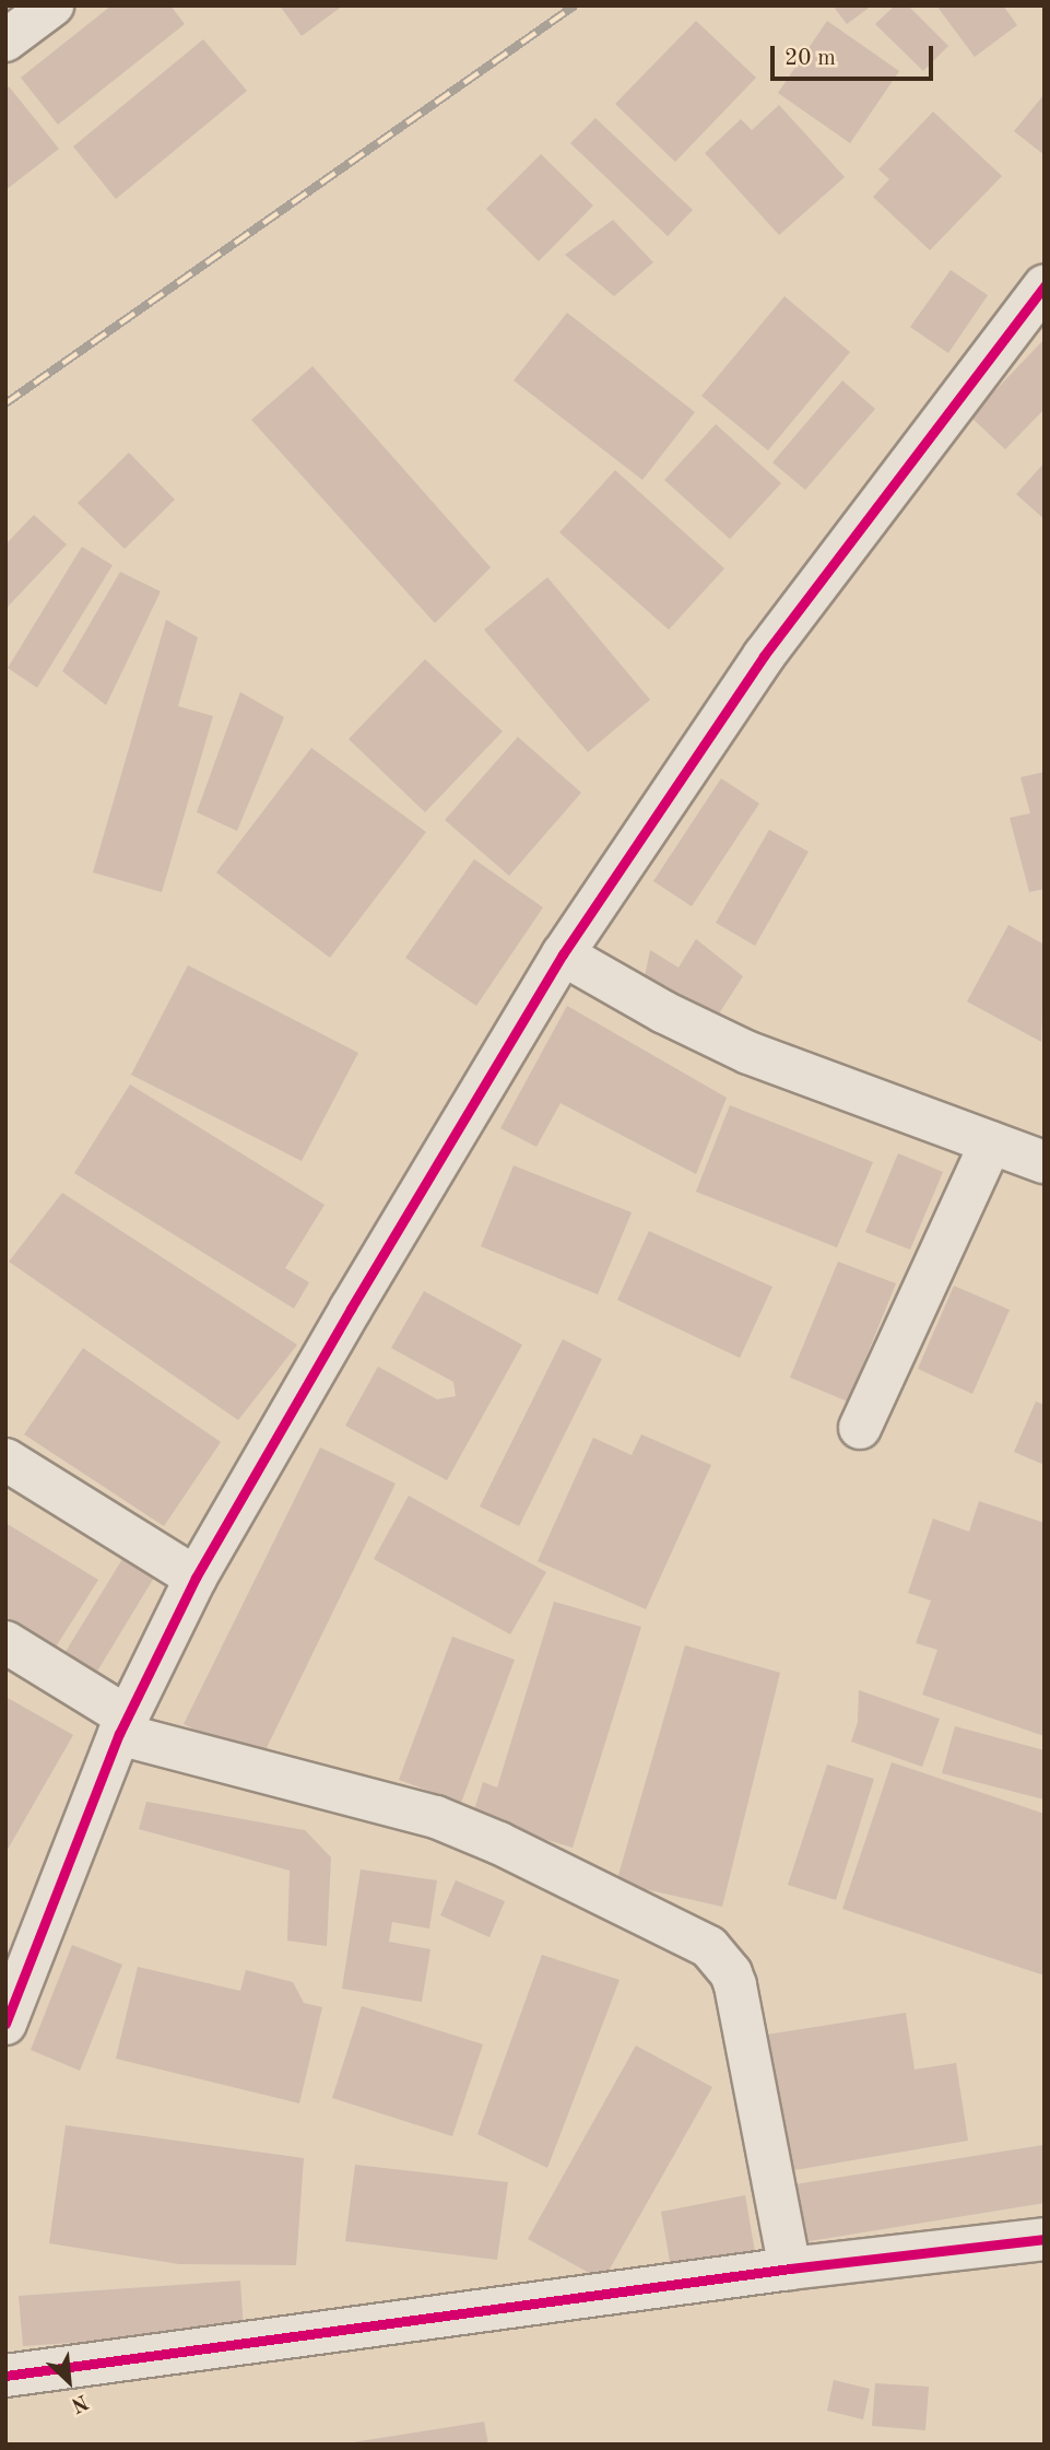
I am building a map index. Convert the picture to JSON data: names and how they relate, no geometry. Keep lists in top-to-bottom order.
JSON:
{
  "scale_bar": "20 m",
  "north": "bottom right"
}
